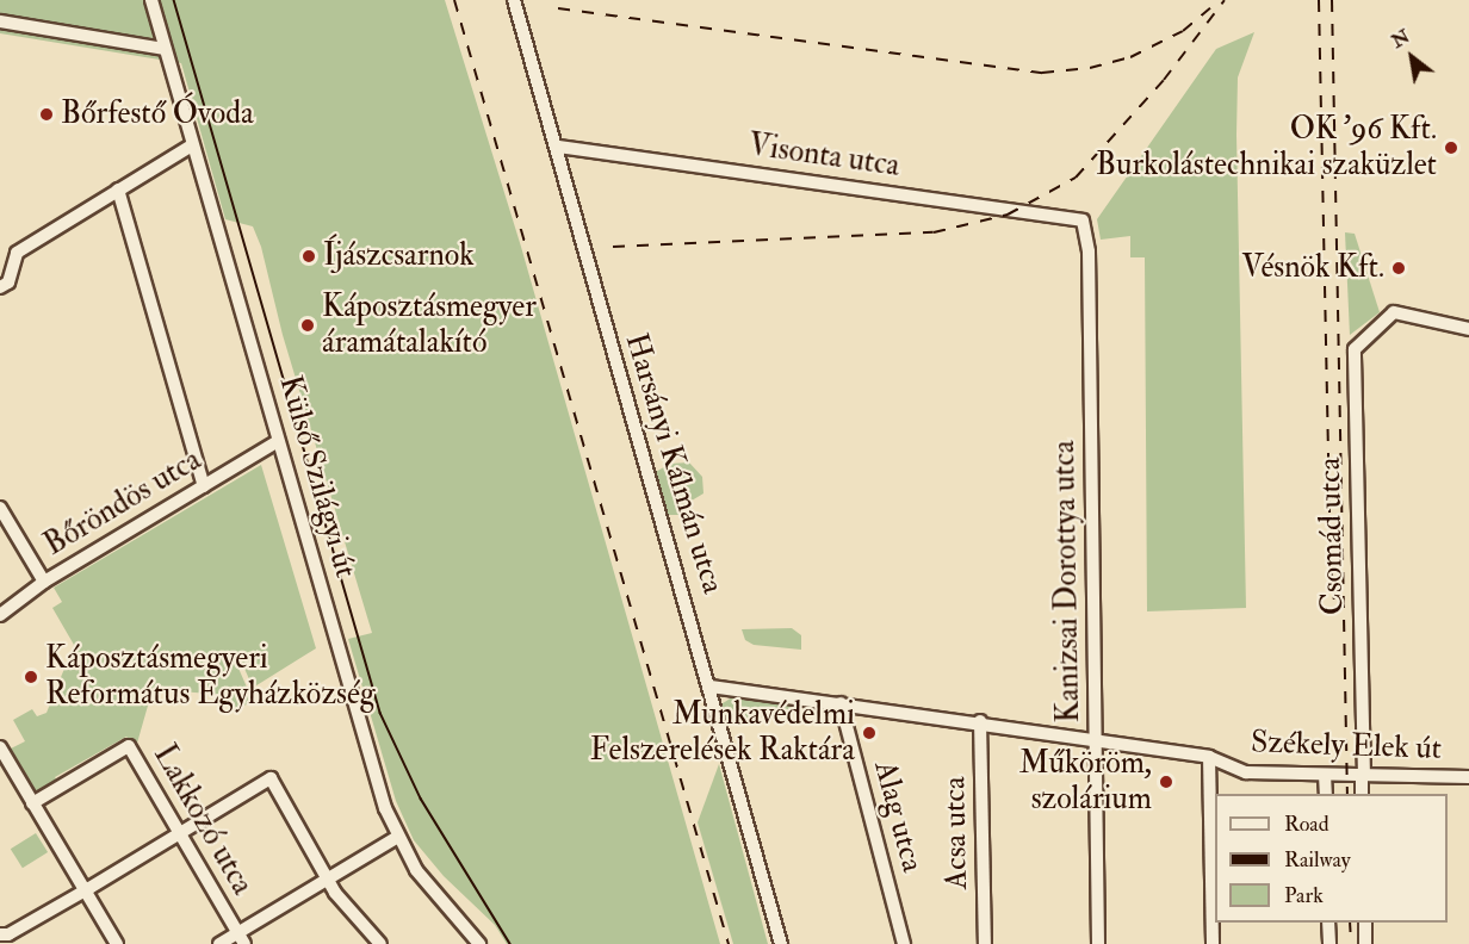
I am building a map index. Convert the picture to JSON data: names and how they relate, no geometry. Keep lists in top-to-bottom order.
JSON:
{
  "streets": {
    "street": [
      "Visonta utca",
      "Harsányi Kálmán utca",
      "Külső Szilágyi út",
      "Bőröndös utca",
      "Csomád utca",
      "Kanizsai Dorottya utca",
      "Székely Elek út",
      "Alag utca",
      "Lakkozó utca",
      "Acsa utca"
    ]
  },
  "crossings": [
    ["Visonta utca", "Harsányi Kálmán utca"],
    ["Visonta utca", "Kanizsai Dorottya utca"],
    ["Harsányi Kálmán utca", "Székely Elek út"],
    ["Külső Szilágyi út", "Bőröndös utca"],
    ["Csomád utca", "Székely Elek út"],
    ["Kanizsai Dorottya utca", "Székely Elek út"],
    ["Székely Elek út", "Alag utca"],
    ["Székely Elek út", "Acsa utca"]
  ],
  "places": [
    "Bőrfestő Óvoda",
    "OK '96 Kft. Burkolástechnikai szaküzlet",
    "Íjászcsarnok",
    "Vésnök Kft.",
    "Káposztásmegyer áramátalakító",
    "Káposztásmegyeri Református Egyházközség",
    "Munkavédelmi Felszerelések Raktára",
    "Műköröm, szolárium"
  ],
  "legend": ["Road", "Railway", "Park"],
  "north": "top left"
}
